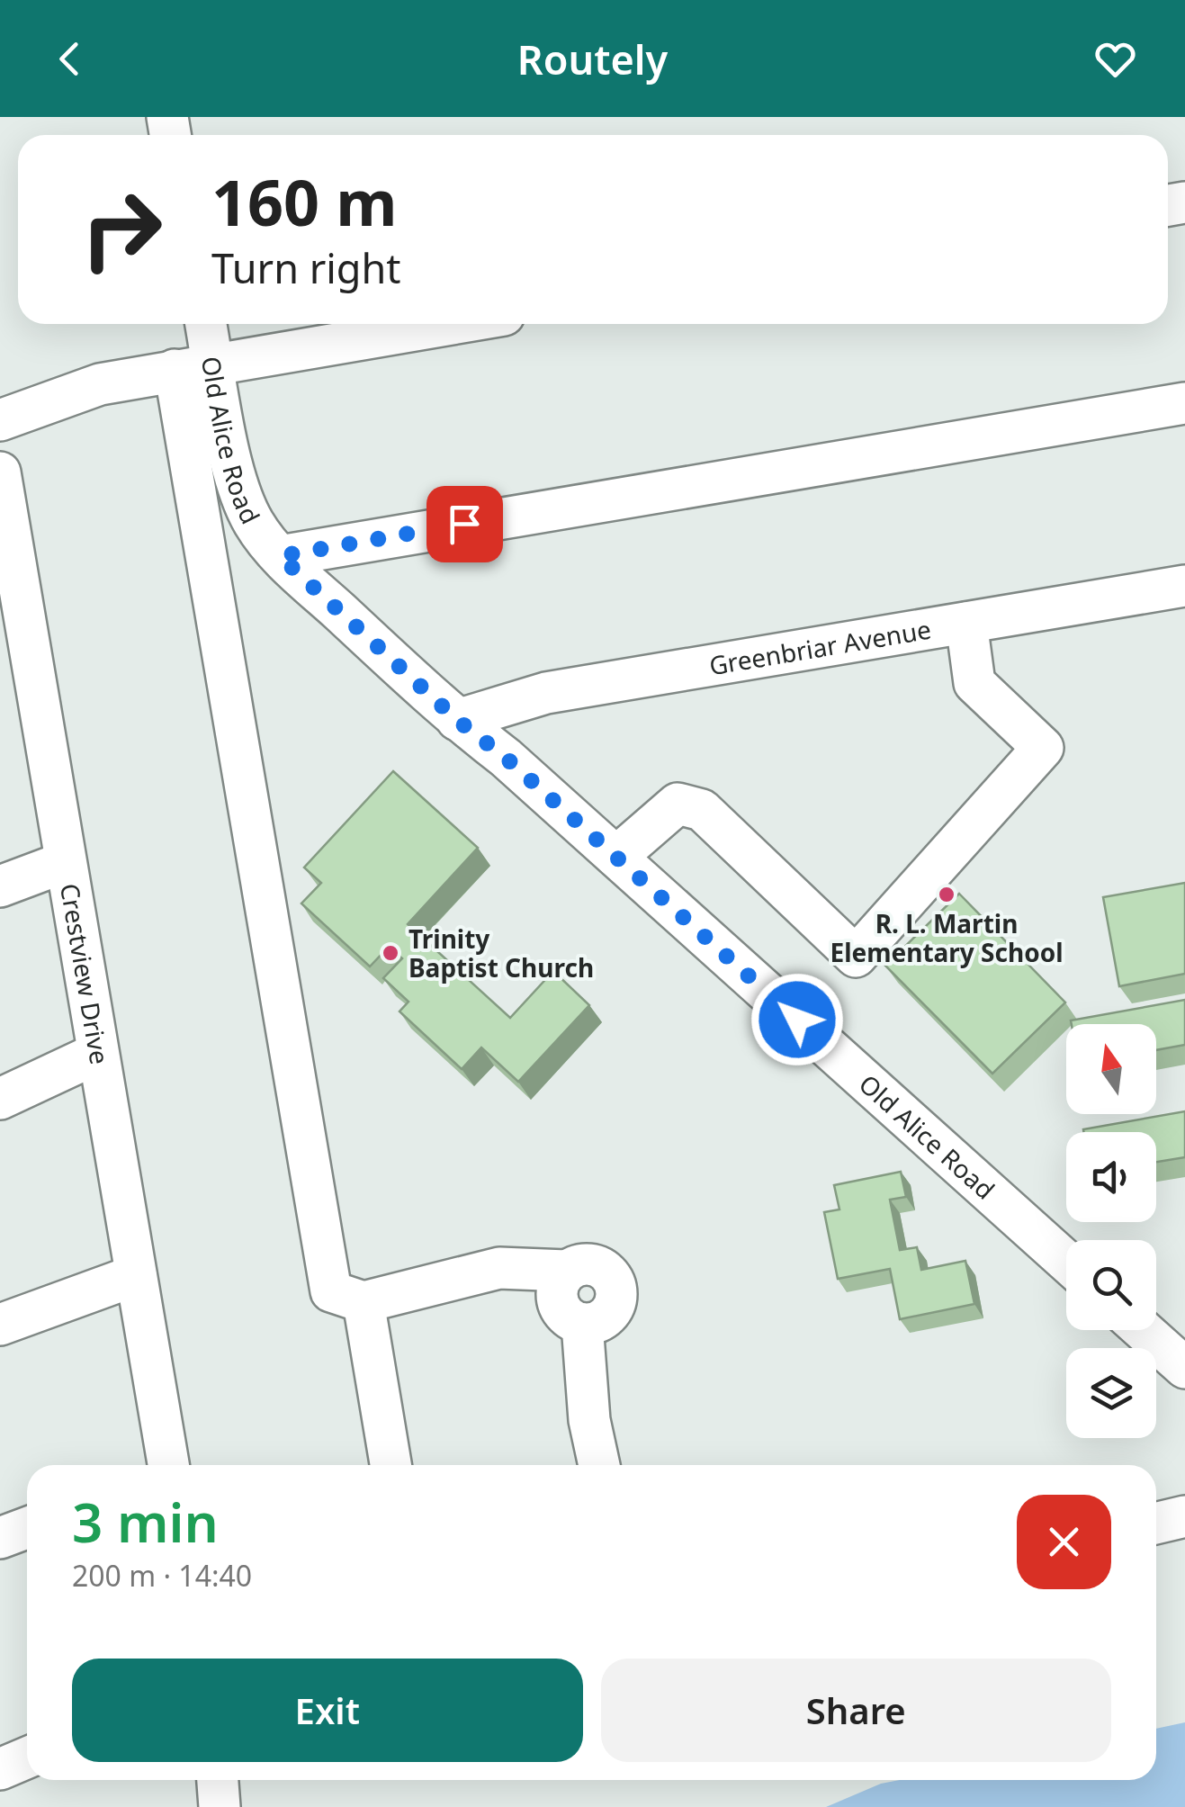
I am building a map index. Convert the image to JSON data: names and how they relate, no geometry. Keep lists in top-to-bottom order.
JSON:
{
  "streets": {
    "street": ["Old Alice Road", "Greenbriar Avenue", "Crestview Drive"]
  },
  "crossings": [
    ["Old Alice Road", "Greenbriar Avenue"]
  ],
  "places": ["R. L. Martin Elementary School", "Trinity Baptist Church"],
  "north": "top",
  "page": {
    "header": "Routely",
    "turn": ["160 m", "Turn right"],
    "heading": ["3 min", "200 m · 14:40"],
    "buttons": ["Exit", "Share"]
  }
}
